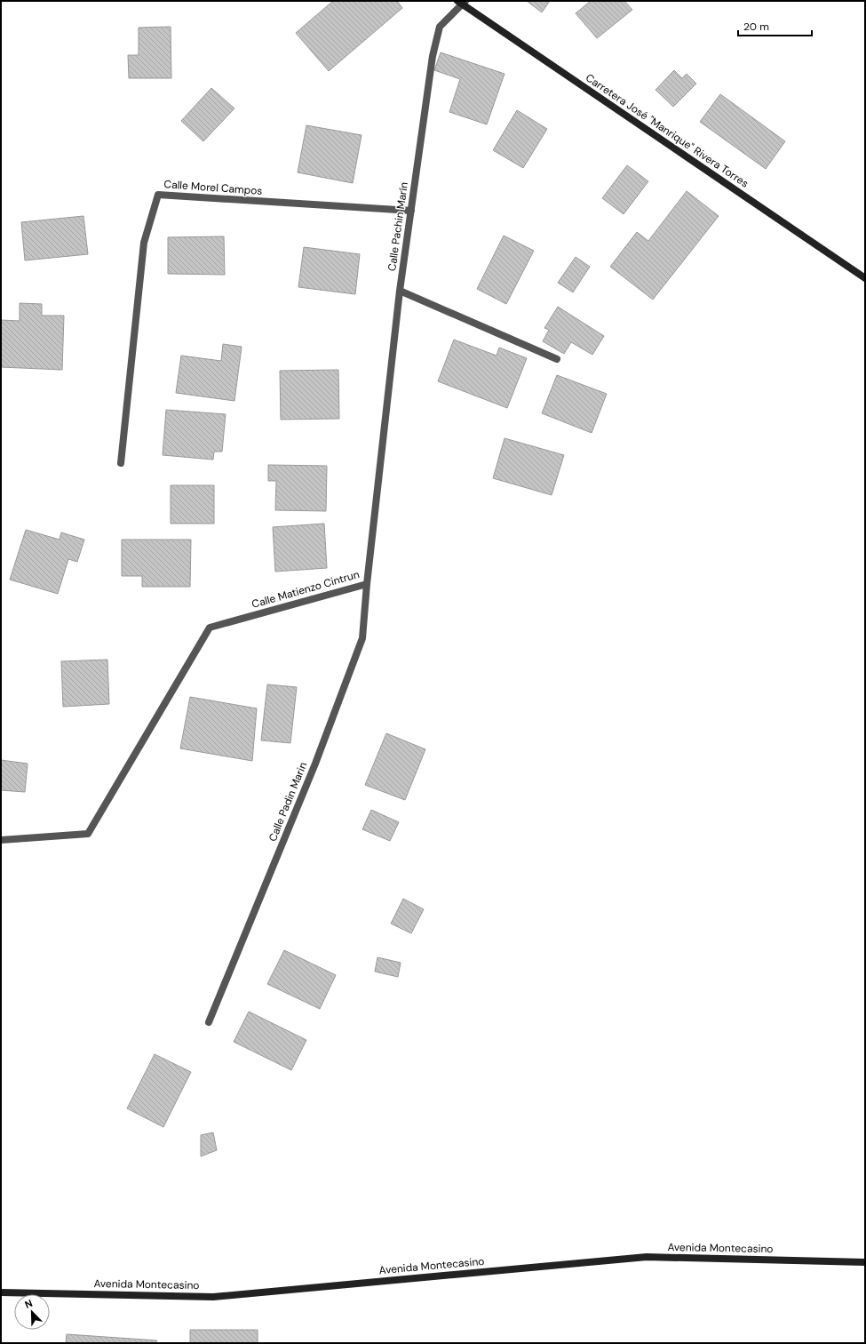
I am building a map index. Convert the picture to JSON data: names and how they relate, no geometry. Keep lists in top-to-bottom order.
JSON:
{
  "streets": {
    "street": [
      "Carretera José \"Manrique\" Rivera Torres",
      "Calle Morel Campos",
      "Calle Pachin Marín",
      "Calle Matienzo Cintrun",
      "Calle Padin Marin",
      "Avenida Montecasino"
    ]
  },
  "crossings": [
    ["Carretera José \"Manrique\" Rivera Torres", "Calle Pachin Marín"],
    ["Calle Morel Campos", "Calle Pachin Marín"],
    ["Calle Pachin Marín", "Calle Matienzo Cintrun"],
    ["Calle Matienzo Cintrun", "Calle Padin Marin"]
  ],
  "scale_bar": "20 m",
  "north": "top left"
}
